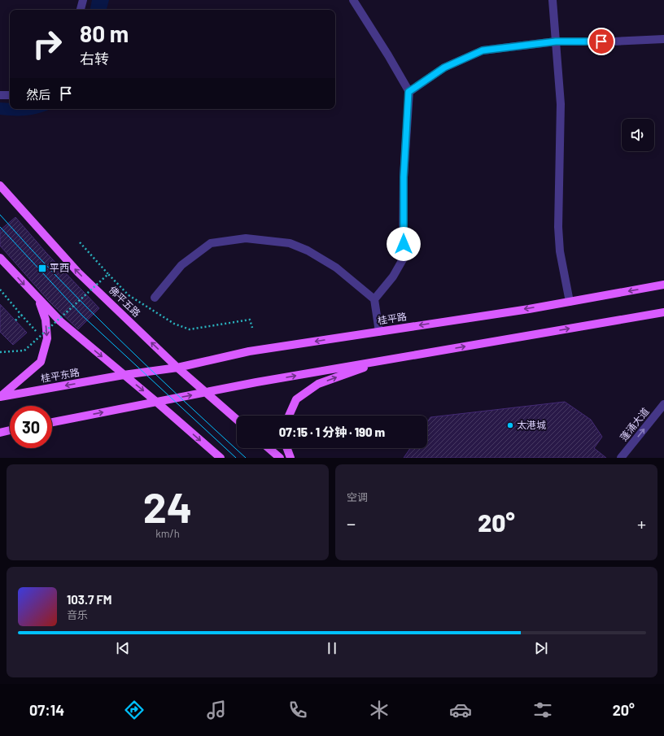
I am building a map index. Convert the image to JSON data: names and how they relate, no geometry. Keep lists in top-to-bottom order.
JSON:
{
  "streets": {
    "main road": ["佛平五路", "桂平路", "桂平东路"],
    "street": ["蓬涌大道"]
  },
  "crossings": [
    ["佛平五路", "桂平路"],
    ["桂平路", "桂平东路"]
  ],
  "one_way": ["蓬涌大道"],
  "places": {
    "transit": ["平西"],
    "other": ["太港城"]
  },
  "page": {
    "turn": ["80 m", "右转"],
    "then": "然后",
    "limit": "30",
    "trip": "07:15 · 1 分钟 · 190 m",
    "tile": [
      ["24", "km/h"],
      "空调"
    ],
    "heat": ["−", "20°", "+"],
    "song": ["103.7 FM", "音乐"],
    "tabs": ["07:14", "20°"]
  }
}
